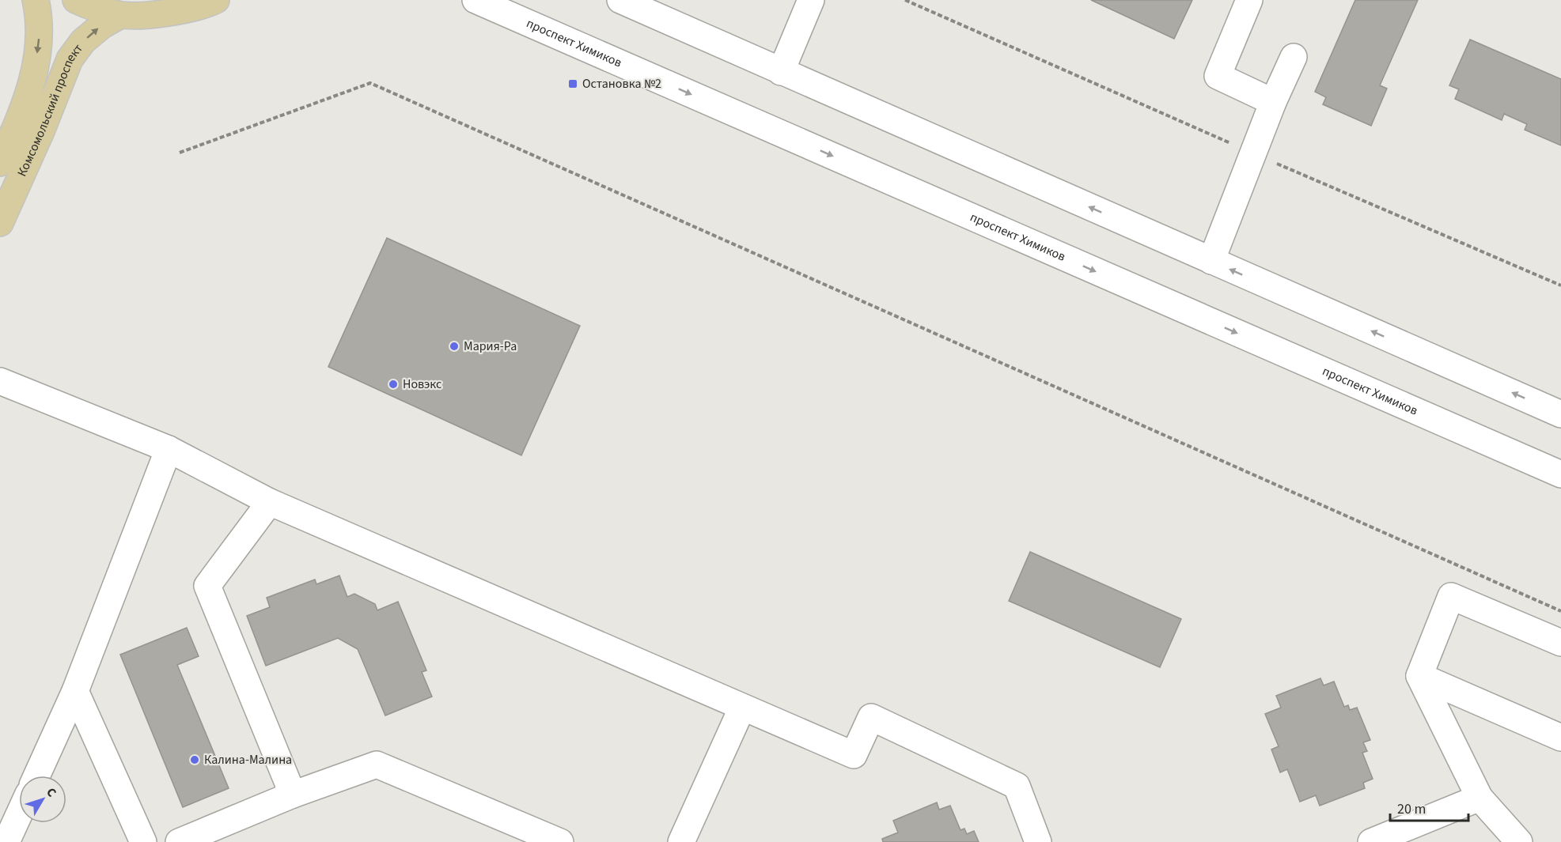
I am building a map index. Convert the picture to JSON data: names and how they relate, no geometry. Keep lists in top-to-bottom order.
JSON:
{
  "streets": {
    "main road": ["Комсомольский проспект"],
    "street": ["проспект Химиков"]
  },
  "places": {
    "transit": ["Остановка №2"],
    "other": ["Мария-Ра", "Новэкс", "Калина-Малина"]
  },
  "scale_bar": "20 m",
  "north": "top right"
}
